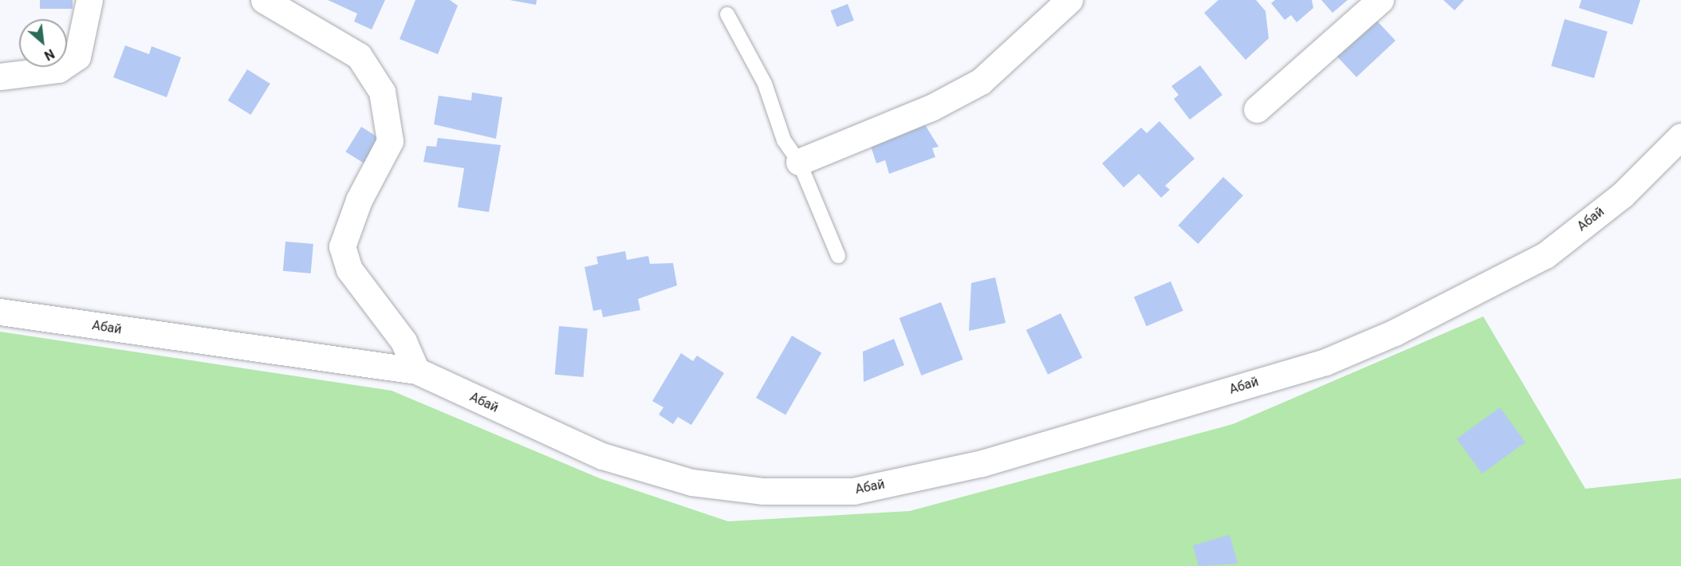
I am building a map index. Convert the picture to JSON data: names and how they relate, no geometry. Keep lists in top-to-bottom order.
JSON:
{
  "streets": {
    "street": ["Абай"]
  },
  "north": "bottom right"
}
